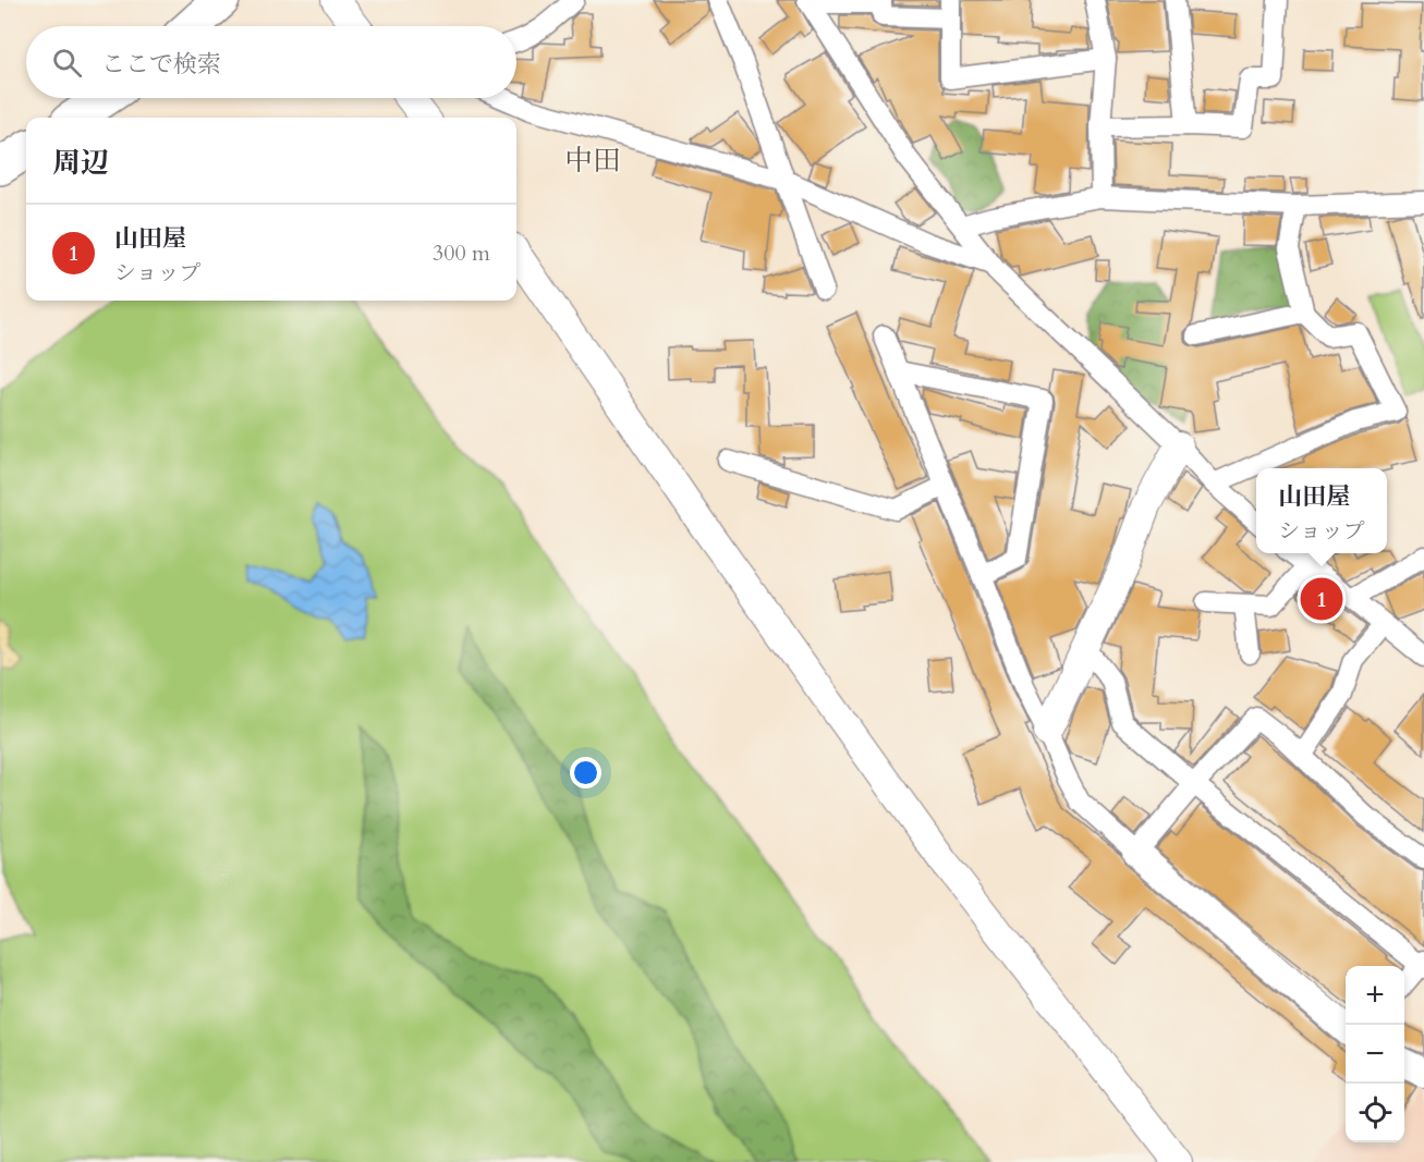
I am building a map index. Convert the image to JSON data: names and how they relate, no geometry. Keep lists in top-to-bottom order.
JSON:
{
  "districts": ["中田"],
  "page": {
    "search": "ここで検索",
    "heading": "周辺",
    "list": [
      {
        "mark": "1",
        "name": "山田屋",
        "note": "ショップ",
        "value": "300 m"
      }
    ],
    "popup": ["山田屋", "ショップ"],
    "pins": "1",
    "map_buttons": ["+", "−"]
  }
}
